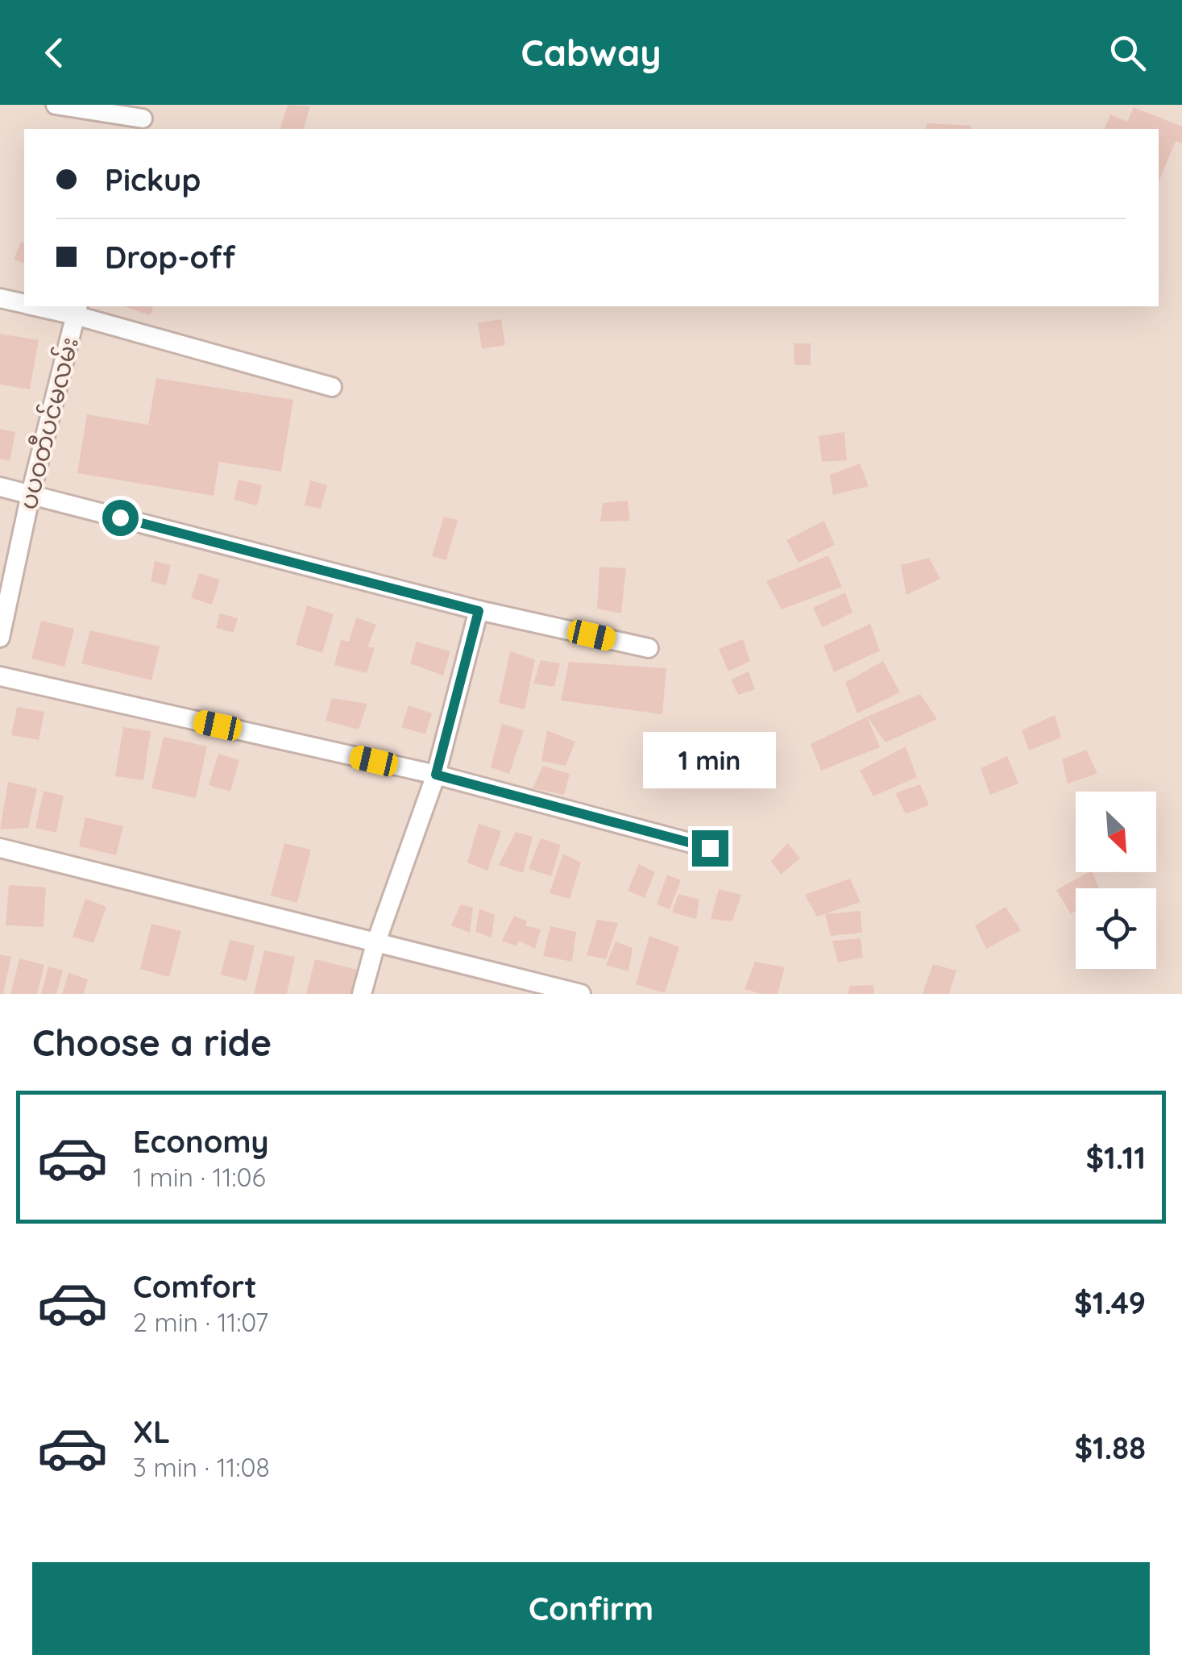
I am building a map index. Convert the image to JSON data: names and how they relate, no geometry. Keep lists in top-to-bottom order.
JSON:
{
  "streets": {
    "street": ["ပပဝတီပင်မလမ်း"]
  },
  "north": "bottom right",
  "page": {
    "header": "Cabway",
    "banner": ["Pickup", "Drop-off"],
    "bubble": "1 min",
    "heading": "Choose a ride",
    "list": [
      {
        "name": "Economy",
        "note": "1 min · 11:06",
        "value": "$1.11"
      },
      {
        "name": "Comfort",
        "note": "2 min · 11:07",
        "value": "$1.49"
      },
      {
        "name": "XL",
        "note": "3 min · 11:08",
        "value": "$1.88"
      }
    ],
    "buttons": "Confirm"
  }
}
